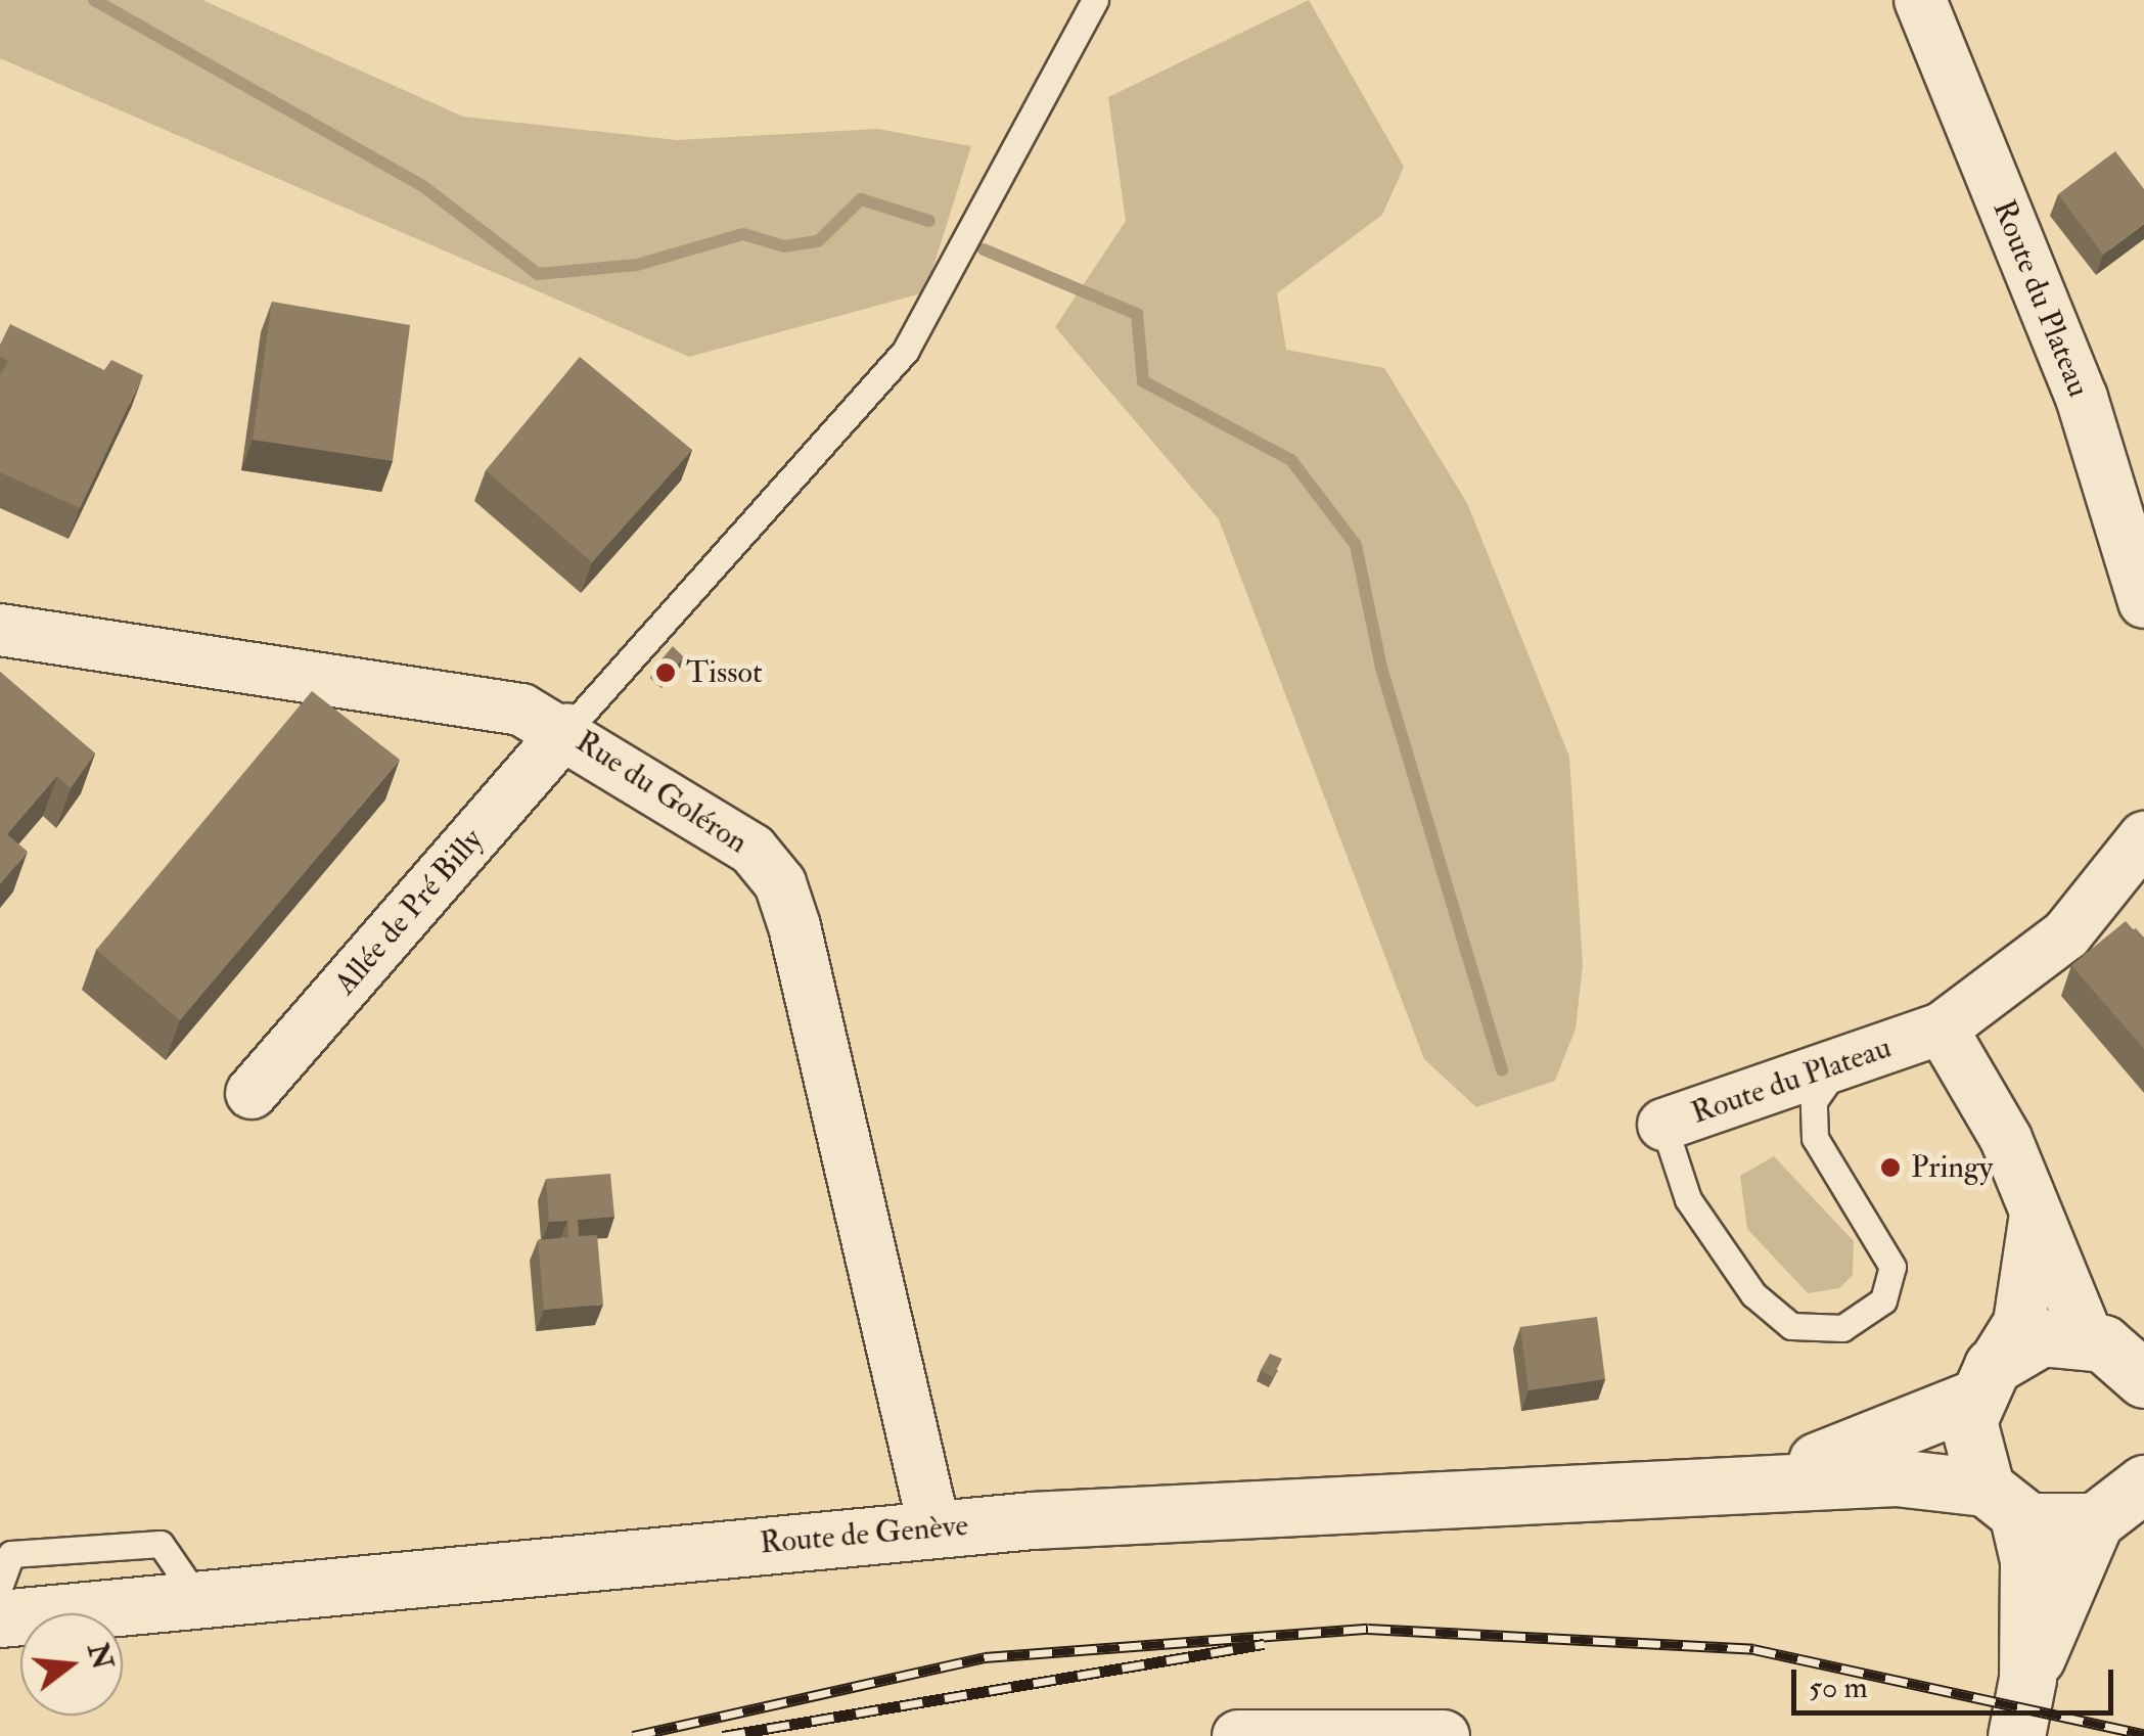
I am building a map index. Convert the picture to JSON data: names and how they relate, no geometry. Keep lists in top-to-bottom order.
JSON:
{
  "streets": {
    "main road": ["Route de Genève"],
    "street": ["Route du Plateau", "Rue du Goléron", "Allée de Pré Billy"]
  },
  "crossings": [
    ["Rue du Goléron", "Allée de Pré Billy"],
    ["Rue du Goléron", "Route de Genève"]
  ],
  "places": ["Tissot", "Pringy"],
  "scale_bar": "50 m",
  "north": "right"
}
